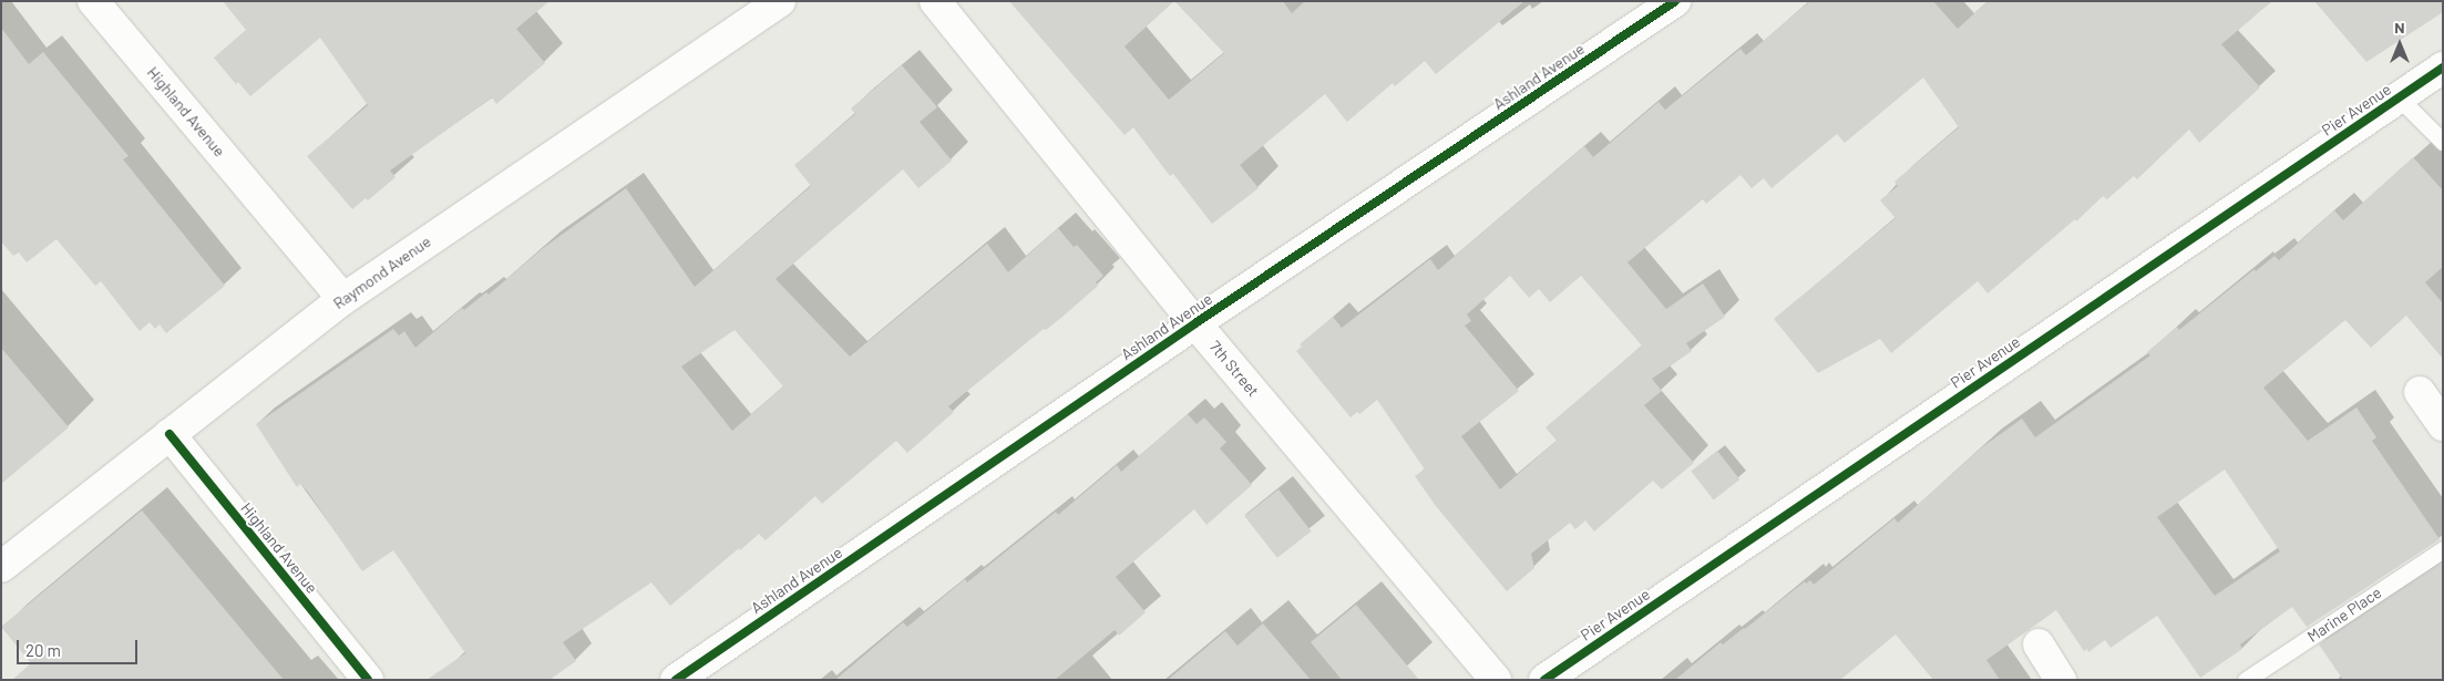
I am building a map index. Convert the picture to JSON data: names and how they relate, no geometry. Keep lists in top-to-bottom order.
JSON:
{
  "streets": {
    "street": [
      "Ashland Avenue",
      "Pier Avenue",
      "Highland Avenue",
      "Raymond Avenue",
      "7th Street"
    ],
    "lane": ["Marine Place"]
  },
  "crossings": [
    ["Ashland Avenue", "7th Street"],
    ["Highland Avenue", "Raymond Avenue"]
  ],
  "scale_bar": "20 m",
  "north": "top"
}
